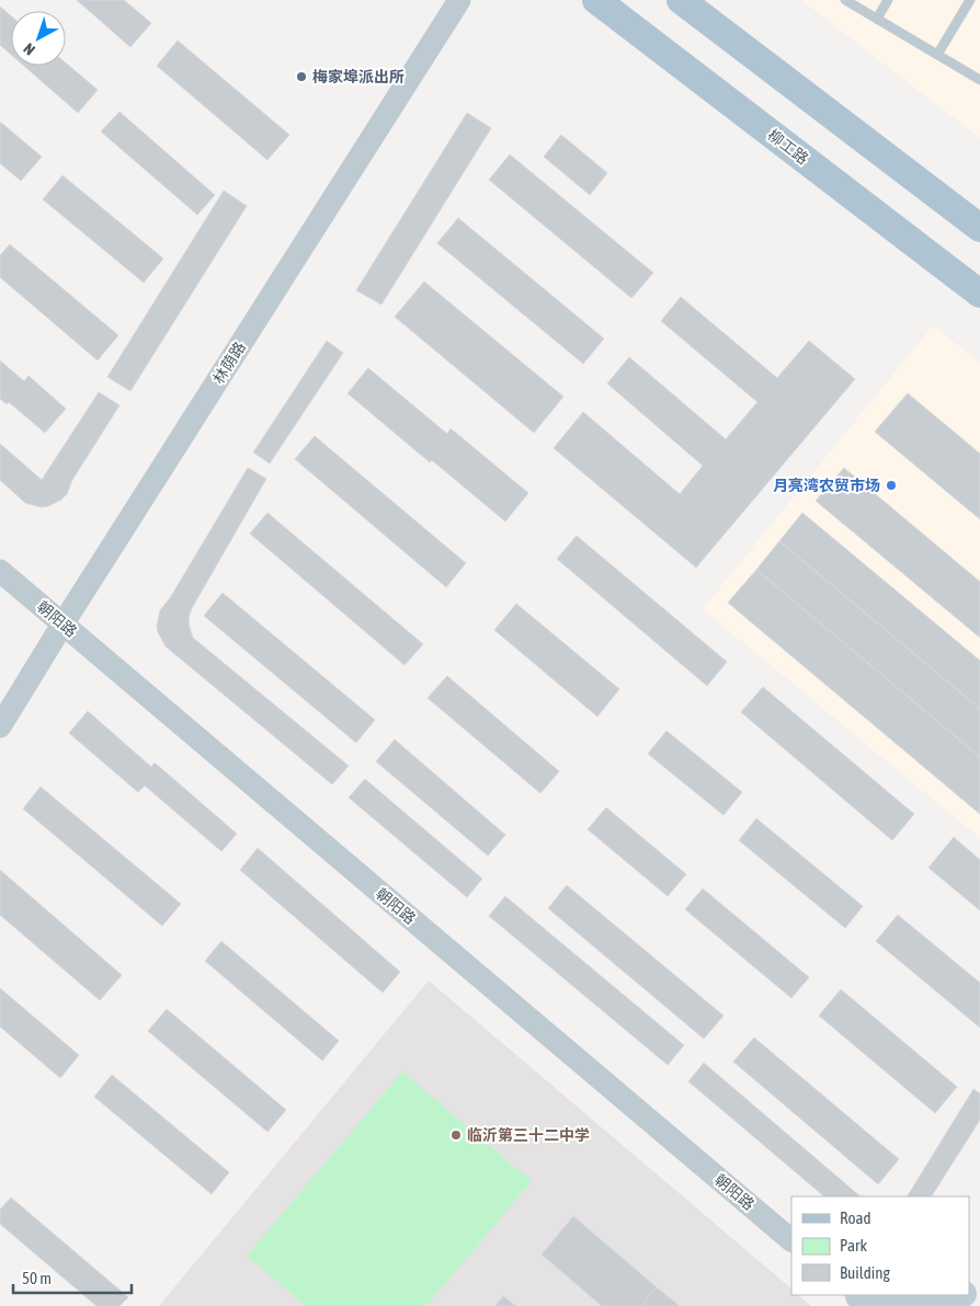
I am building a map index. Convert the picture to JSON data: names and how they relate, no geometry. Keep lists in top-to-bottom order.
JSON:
{
  "streets": {
    "main road": ["柳工路"],
    "street": ["林荫路", "朝阳路"]
  },
  "crossings": [
    ["林荫路", "朝阳路"]
  ],
  "places": ["梅家埠派出所", "月亮湾农贸市场", "临沂第三十二中学"],
  "legend": ["Road", "Park", "Building"],
  "scale_bar": "50 m",
  "north": "bottom left"
}
